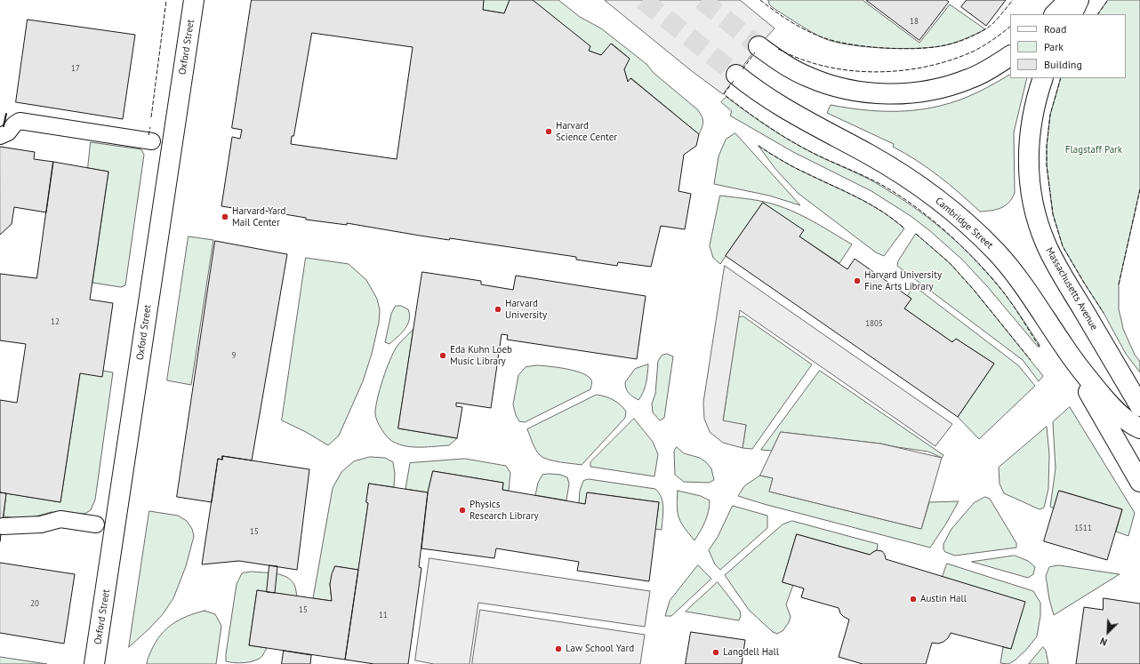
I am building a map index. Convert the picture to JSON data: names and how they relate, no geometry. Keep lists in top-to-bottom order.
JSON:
{
  "streets": {
    "main road": ["Oxford Street", "Cambridge Street", "Massachusetts Avenue"]
  },
  "parks": ["Flagstaff Park"],
  "places": [
    "Harvard Science Center",
    "Harvard Yard Mail Center",
    "Harvard University Fine Arts Library",
    "Harvard University",
    "Eda Kuhn Loeb Music Library",
    "Physics Research Library",
    "Austin Hall",
    "Law School Yard",
    "Langdell Hall"
  ],
  "house_numbers": [
    "18",
    "17",
    "12",
    "1805",
    "9",
    "1511",
    "15",
    "20",
    "15",
    "11"
  ],
  "legend": ["Road", "Park", "Building"],
  "north": "bottom left"
}
